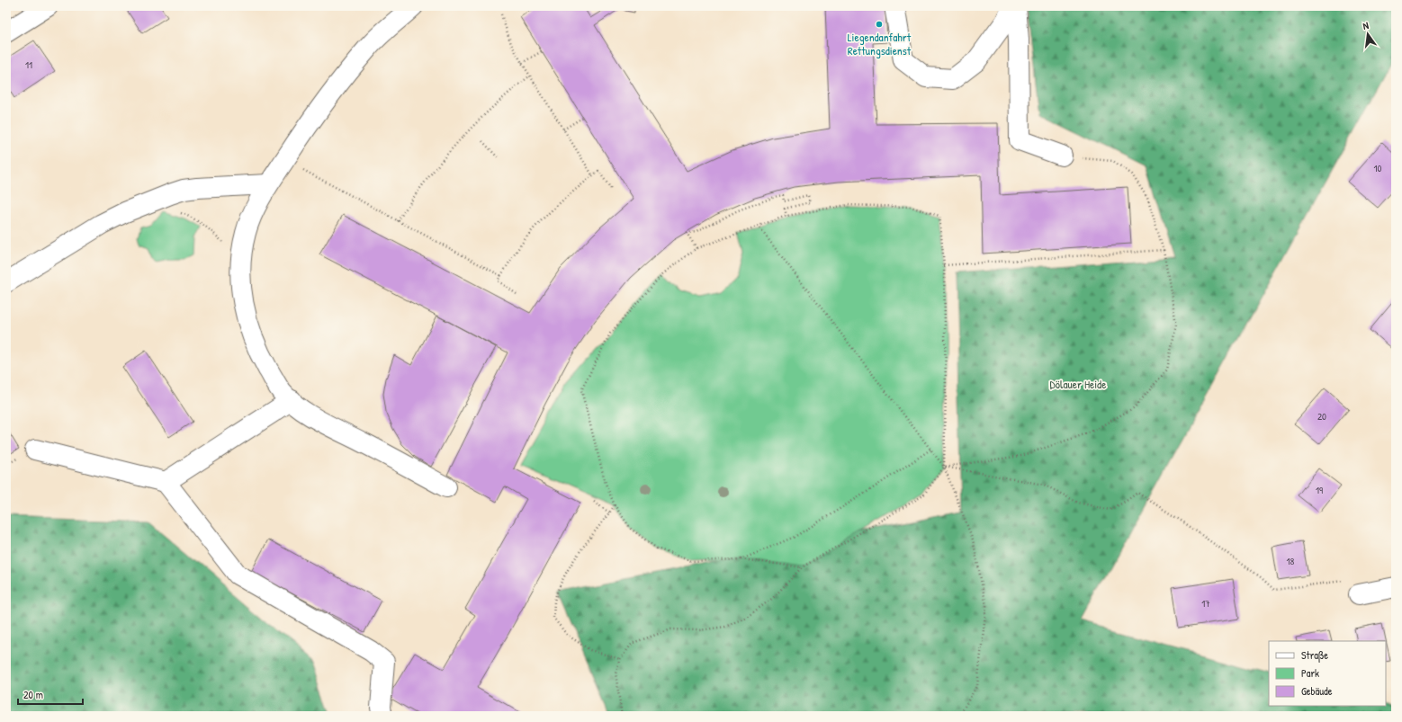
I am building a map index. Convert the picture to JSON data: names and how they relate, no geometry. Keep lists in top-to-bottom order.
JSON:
{
  "parks": ["Dölauer Heide"],
  "places": ["Liegendanfahrt Rettungsdienst"],
  "house_numbers": [
    "11",
    "10",
    "20",
    "19",
    "18",
    "17"
  ],
  "legend": ["Straße", "Park", "Gebäude"],
  "scale_bar": "20 m",
  "north": "top"
}
